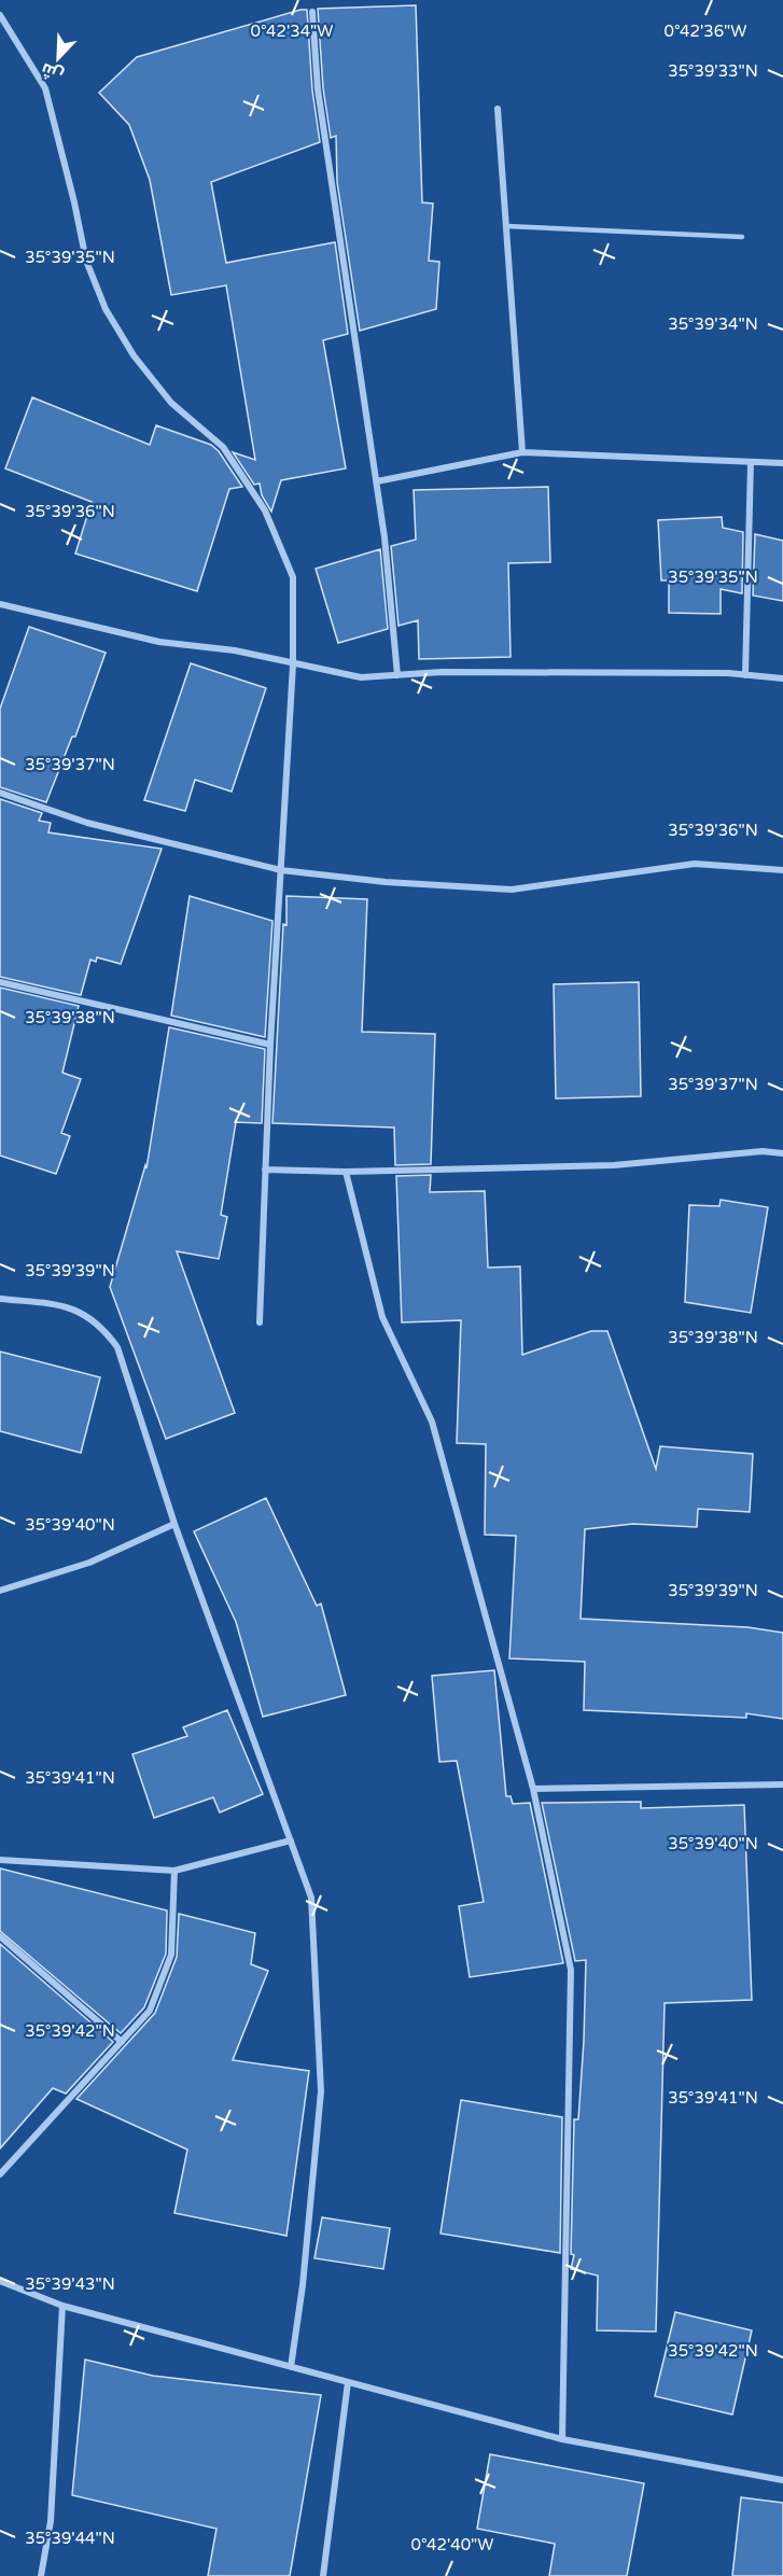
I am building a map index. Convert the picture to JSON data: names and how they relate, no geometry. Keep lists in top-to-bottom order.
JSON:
{
  "north": "bottom left",
  "coordinates": [
    "0°42'34\"W",
    "0°42'36\"W",
    "35°39'33\"N",
    "35°39'35\"N",
    "35°39'34\"N",
    "35°39'36\"N",
    "35°39'37\"N",
    "35°39'38\"N",
    "35°39'39\"N",
    "35°39'40\"N",
    "35°39'41\"N",
    "35°39'42\"N",
    "35°39'43\"N",
    "35°39'44\"N",
    "0°42'40\"W"
  ]
}
